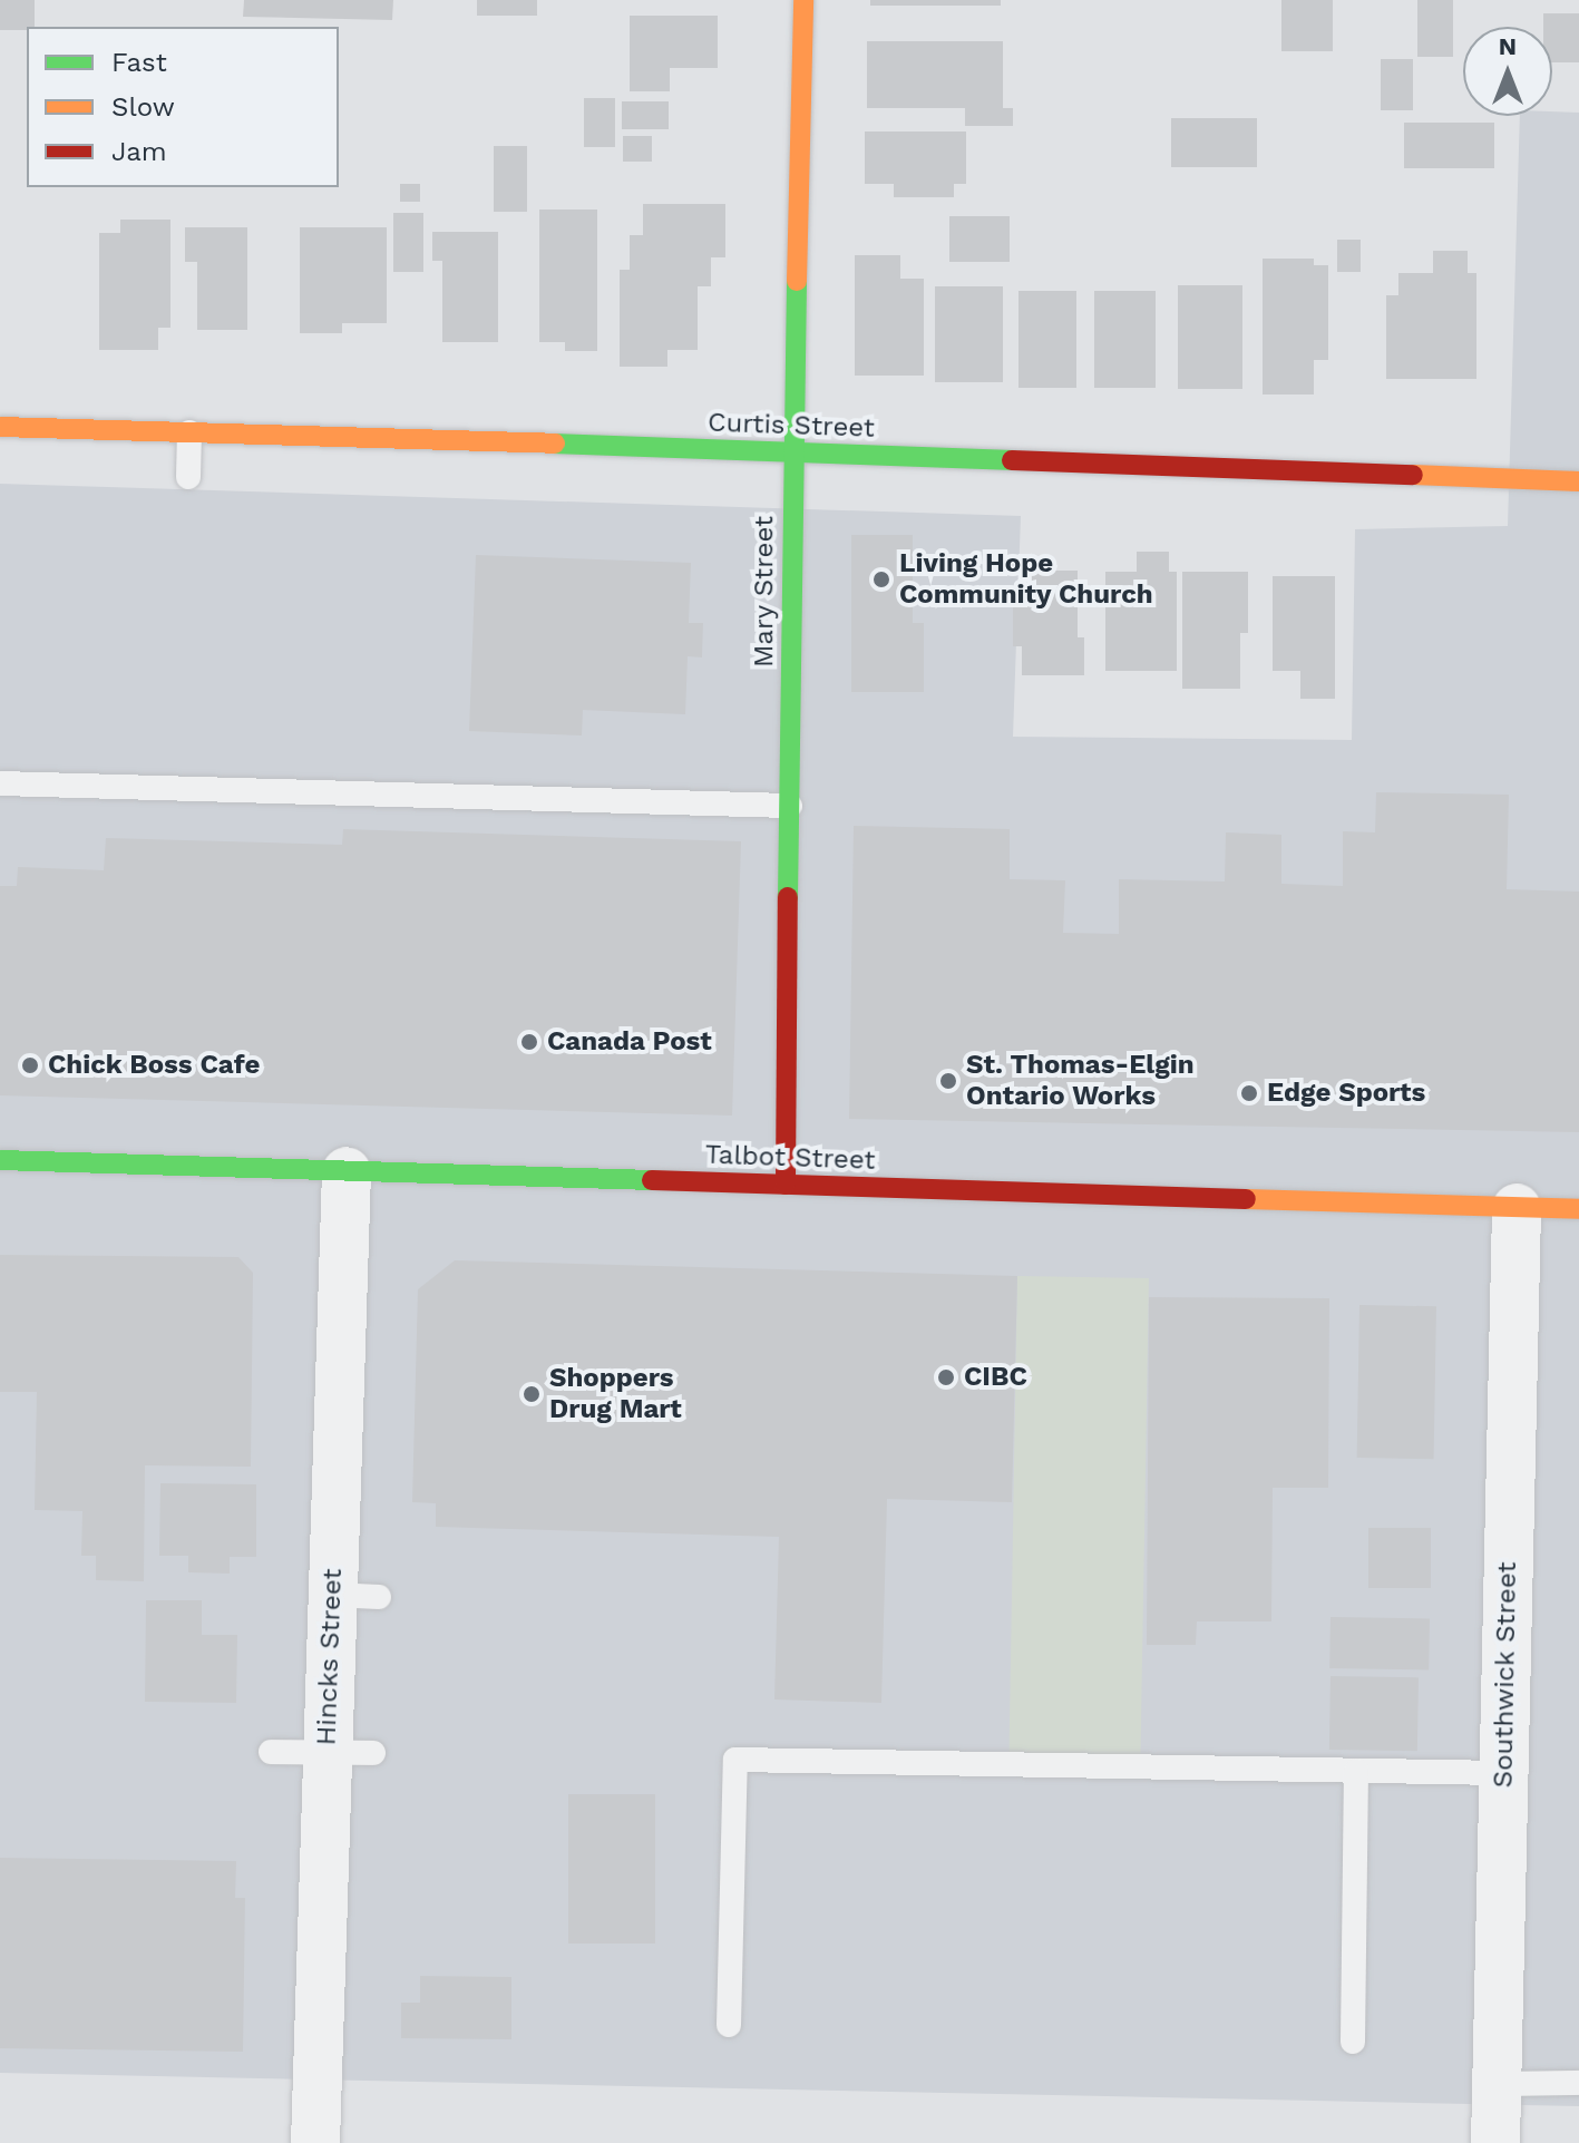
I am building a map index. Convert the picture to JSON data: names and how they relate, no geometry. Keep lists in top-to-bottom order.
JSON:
{
  "streets": {
    "street": [
      "Curtis Street",
      "Mary Street",
      "Talbot Street",
      "Hincks Street",
      "Southwick Street"
    ]
  },
  "crossings": [
    ["Curtis Street", "Mary Street"],
    ["Mary Street", "Talbot Street"],
    ["Talbot Street", "Hincks Street"],
    ["Talbot Street", "Southwick Street"]
  ],
  "places": [
    "Living Hope Community Church",
    "Canada Post",
    "Chick Boss Cafe",
    "St. Thomas-Elgin Ontario Works",
    "Edge Sports",
    "CIBC",
    "Shoppers Drug Mart"
  ],
  "legend": ["Fast", "Slow", "Jam"],
  "north": "top"
}
